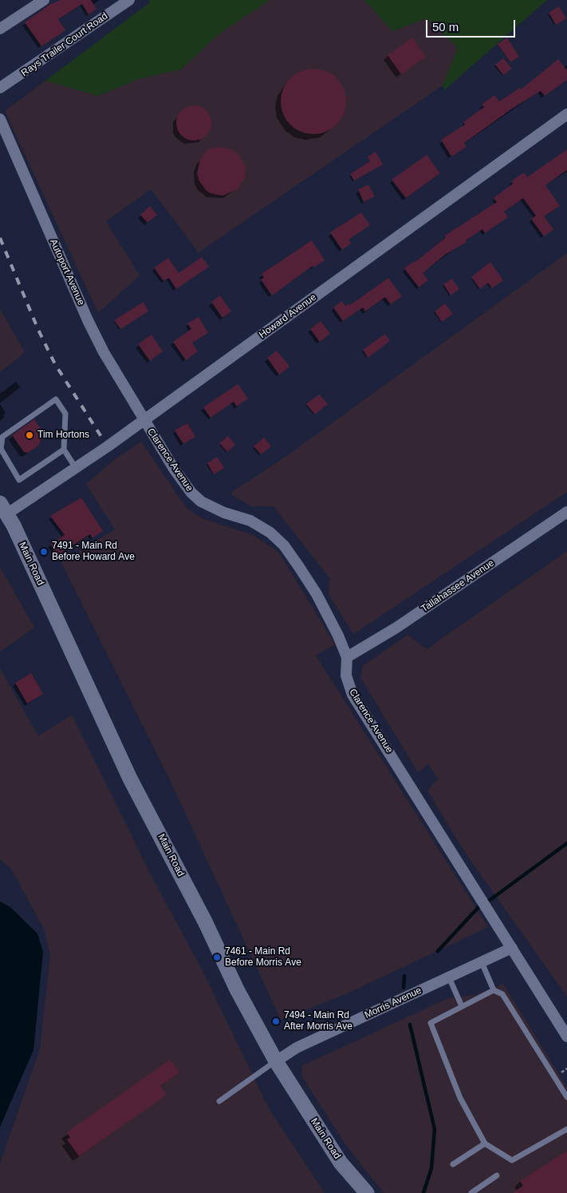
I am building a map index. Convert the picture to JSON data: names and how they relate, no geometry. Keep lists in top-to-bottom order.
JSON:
{
  "streets": {
    "main road": ["Main Road"],
    "street": [
      "Rays Trailer Court Road",
      "Autoport Avenue",
      "Howard Avenue",
      "Clarence Avenue",
      "Tallahassee Avenue",
      "Morris Avenue"
    ]
  },
  "crossings": [
    ["Autoport Avenue", "Howard Avenue"],
    ["Autoport Avenue", "Clarence Avenue"],
    ["Howard Avenue", "Clarence Avenue"],
    ["Howard Avenue", "Main Road"],
    ["Clarence Avenue", "Tallahassee Avenue"],
    ["Clarence Avenue", "Morris Avenue"],
    ["Main Road", "Morris Avenue"]
  ],
  "places": [
    "Tim Hortons",
    "7491 - Main Rd Before Howard Ave",
    "7461 - Main Rd Before Morris Ave",
    "7494 - Main Rd After Morris Ave"
  ],
  "scale_bar": "50 m"
}
